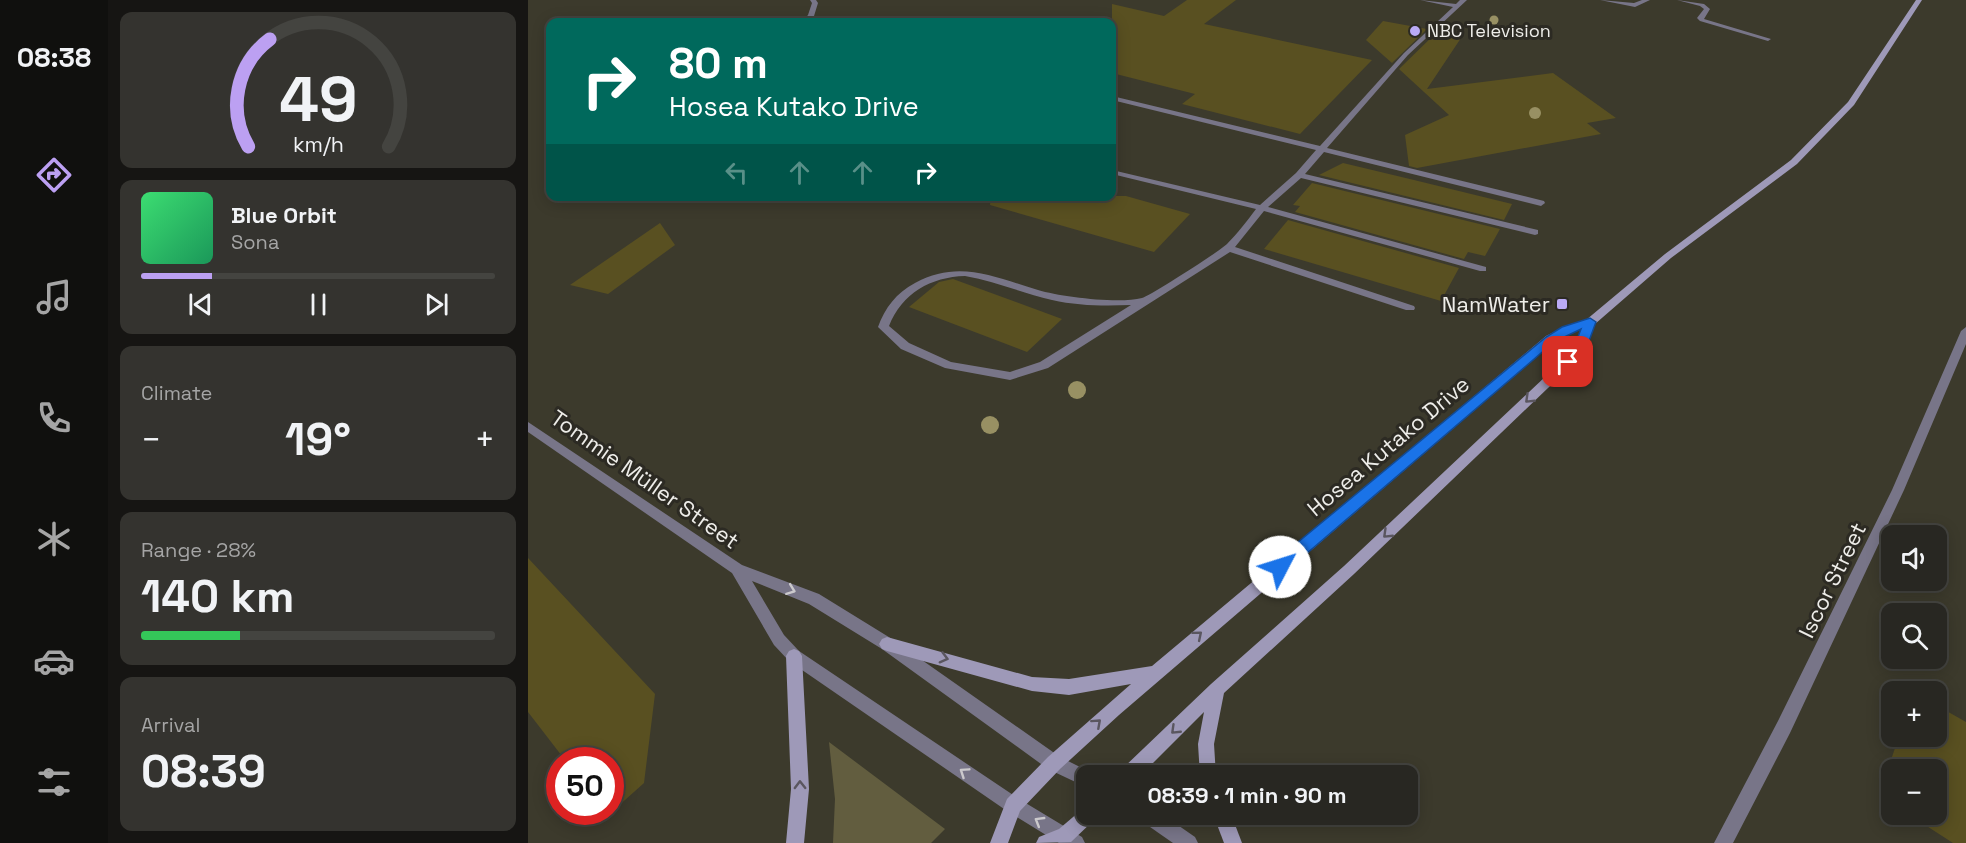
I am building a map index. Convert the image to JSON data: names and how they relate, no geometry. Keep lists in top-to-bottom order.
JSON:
{
  "streets": {
    "main road": ["Hosea Kutako Drive"],
    "street": ["Tommie Müller Street", "Iscor Street"]
  },
  "crossings": [
    ["Hosea Kutako Drive", "Tommie Müller Street"]
  ],
  "places": {
    "other": ["NBC Television"],
    "transit": ["NamWater"]
  },
  "page": {
    "tabs": "08:38",
    "turn": ["80 m", "Hosea Kutako Drive"],
    "song": ["Blue Orbit", "Sona"],
    "tile": [
      "Climate",
      ["Range · 28%", "140 km"],
      ["Arrival", "08:39"]
    ],
    "heat": ["−", "19°", "+"],
    "map_buttons": ["+", "−"],
    "limit": "50",
    "trip": "08:39 · 1 min · 90 m",
    "gauge": ["49", "km/h"]
  }
}
